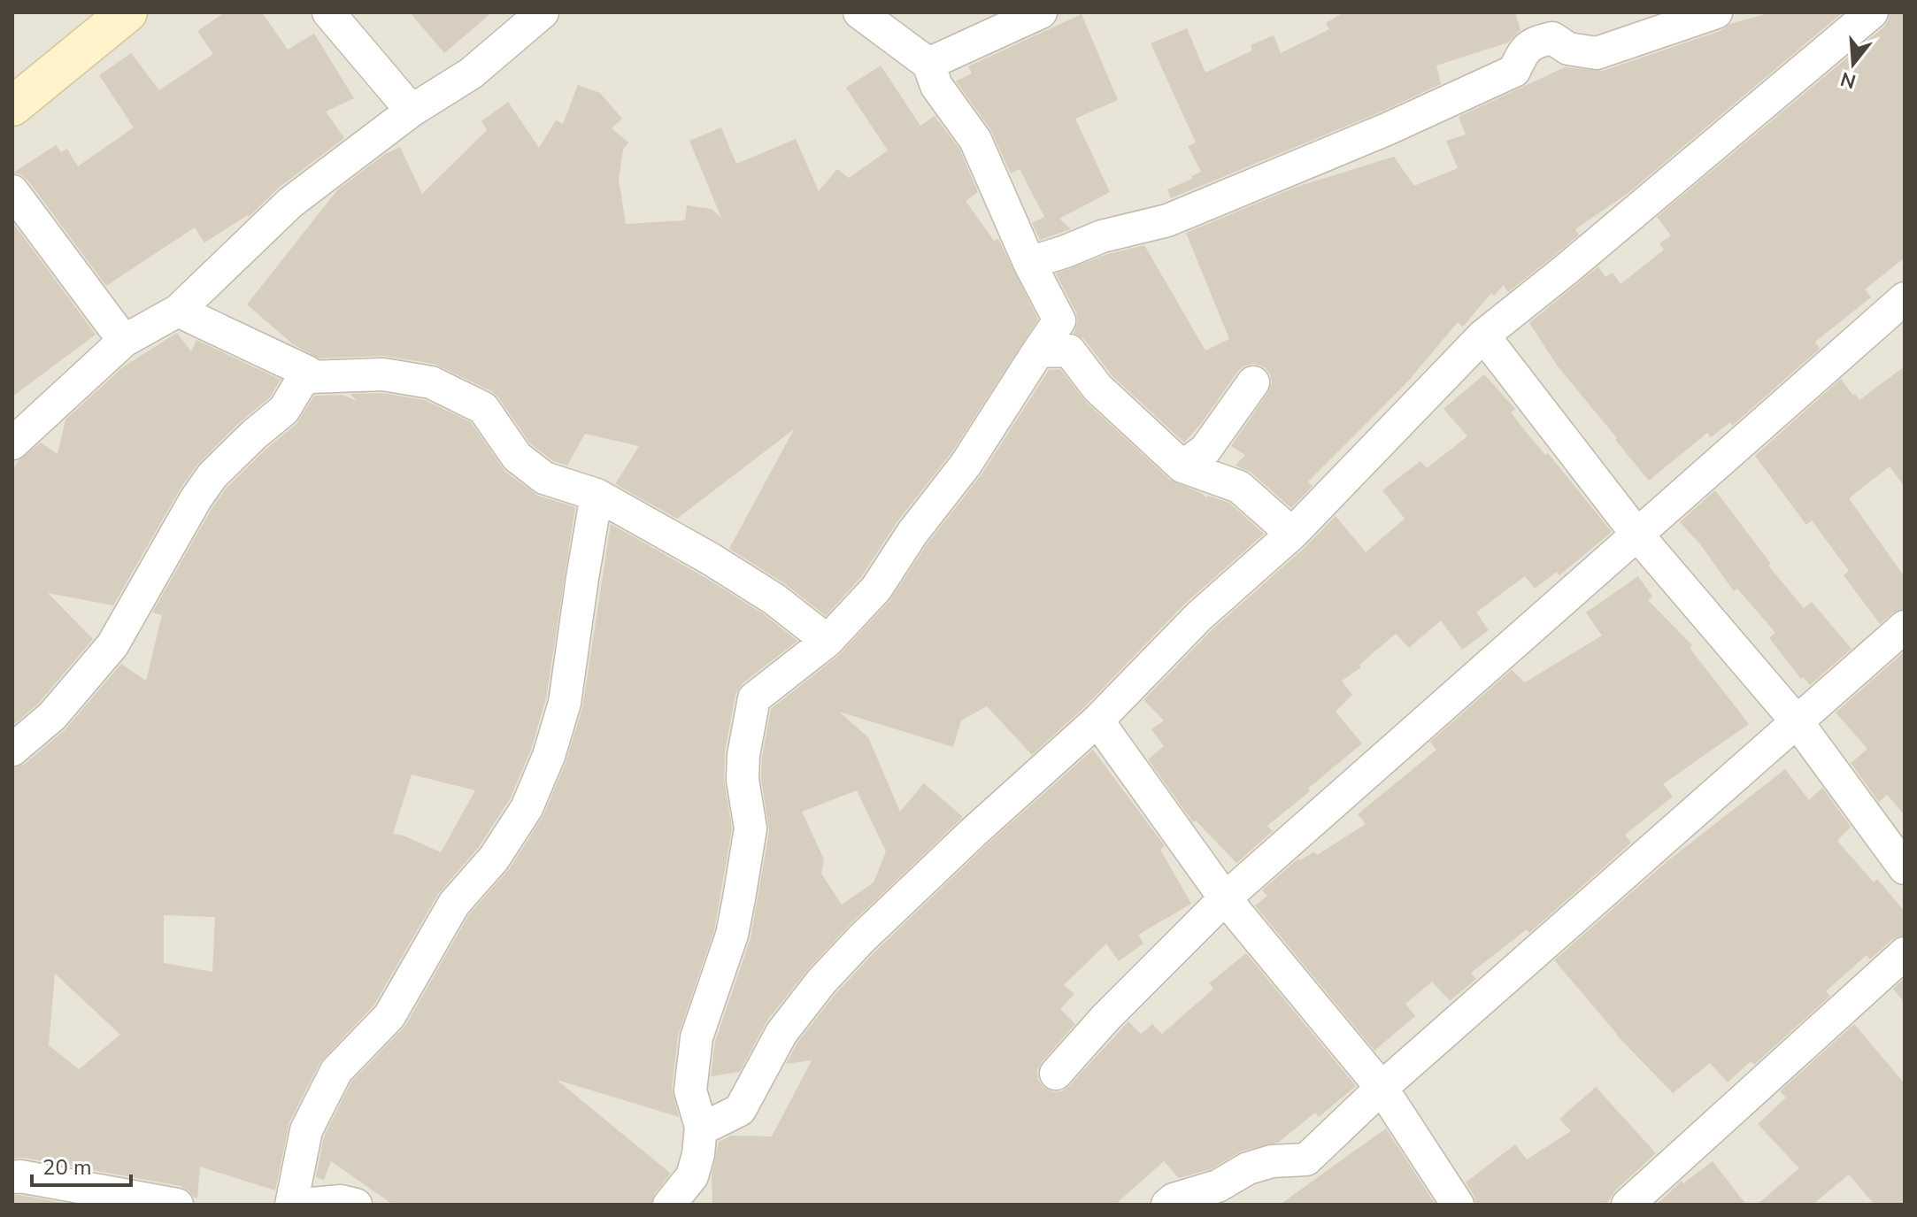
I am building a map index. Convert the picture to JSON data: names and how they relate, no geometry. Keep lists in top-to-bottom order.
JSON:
{
  "scale_bar": "20 m",
  "north": "bottom"
}
